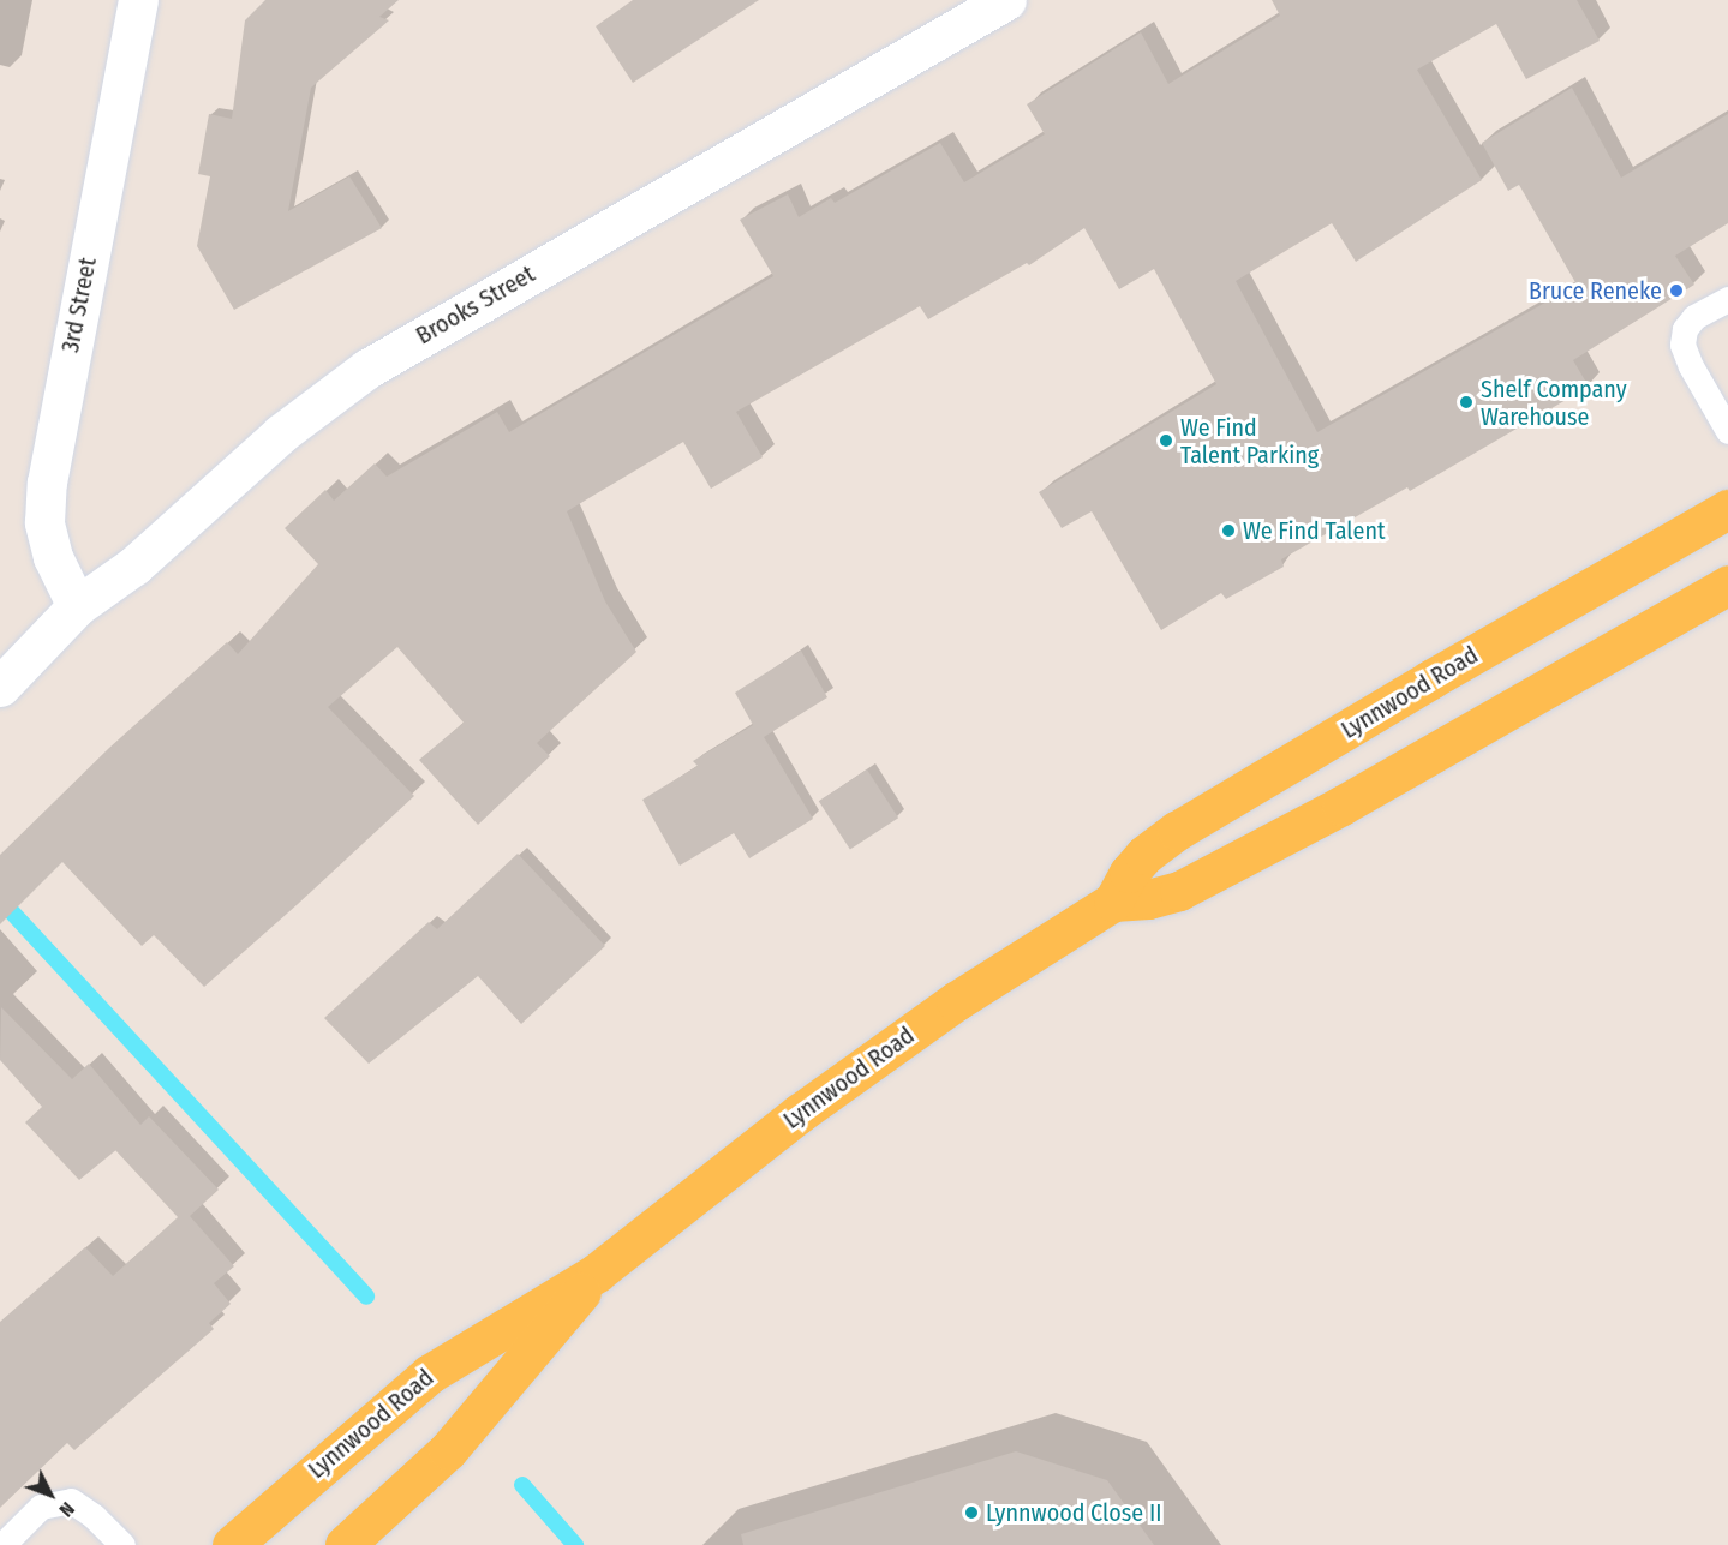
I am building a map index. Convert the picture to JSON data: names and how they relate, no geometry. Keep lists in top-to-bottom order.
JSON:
{
  "streets": {
    "main road": ["Lynnwood Road"],
    "street": ["3rd Street", "Brooks Street"]
  },
  "crossings": [
    ["3rd Street", "Brooks Street"]
  ],
  "places": [
    "Bruce Reneke",
    "Shelf Company Warehouse",
    "We Find Talent Parking",
    "We Find Talent",
    "Lynnwood Close II"
  ],
  "north": "bottom right"
}
